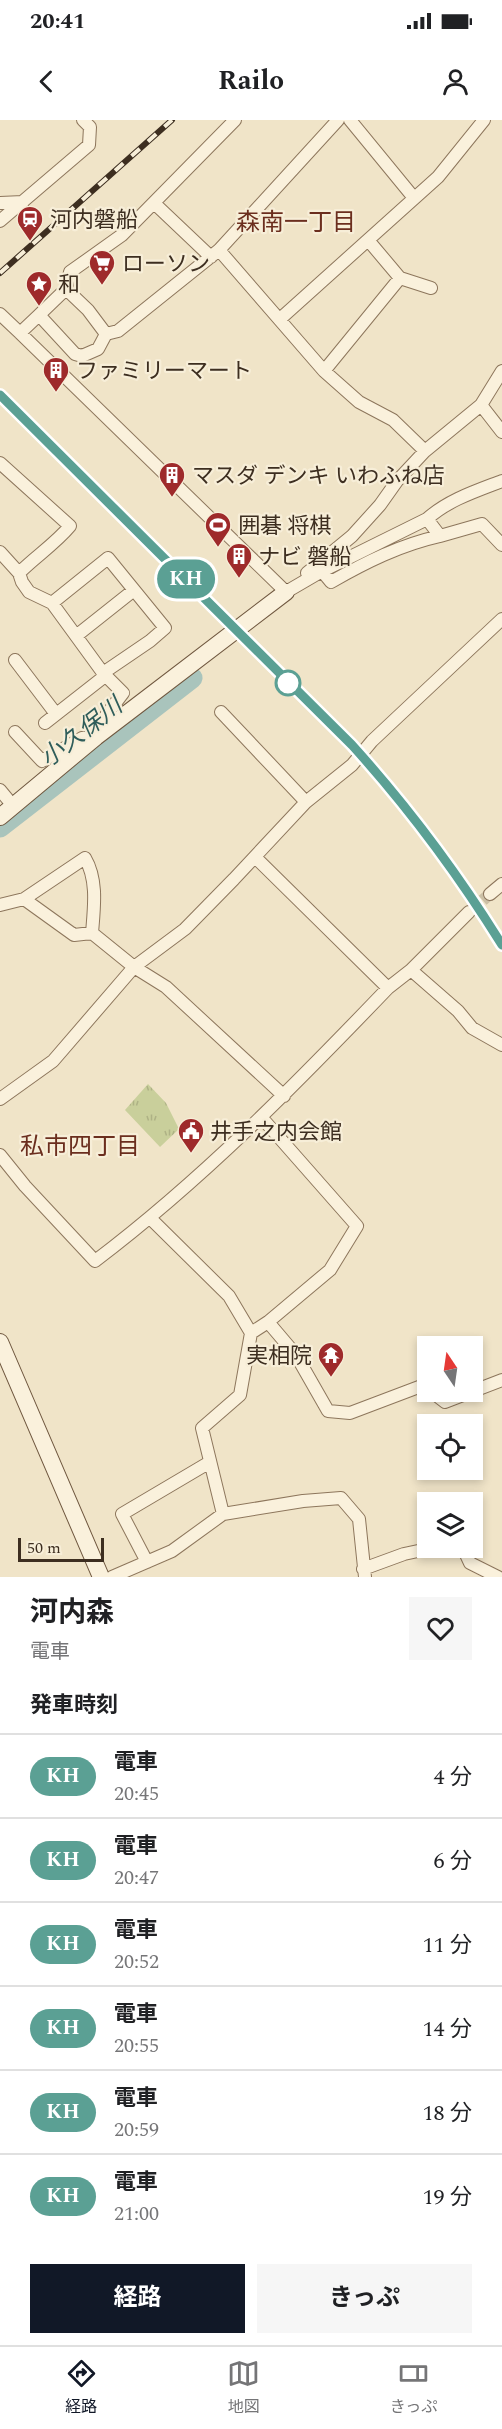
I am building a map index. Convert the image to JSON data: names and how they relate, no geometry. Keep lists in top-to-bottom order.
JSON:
{
  "districts": ["森南一丁目", "私市四丁目"],
  "water": ["小久保川"],
  "places": {
    "station": ["河内磐船"],
    "supermarket": ["ローソン"],
    "place": ["和"],
    "building": ["ファミリーマート", "マスダ デンキ いわふね店", "ナビ 磐船"],
    "sports": ["囲碁 将棋"],
    "public building": ["井手之内会館"],
    "temple": ["実相院"]
  },
  "scale_bar": "50 m",
  "north": "top",
  "page": {
    "status": "20:41",
    "header": "Railo",
    "on_map": "KH",
    "scale": "50 m",
    "heading": [
      ["河内森", "電車"],
      "発車時刻"
    ],
    "list": [
      {
        "mark": "KH",
        "name": "電車",
        "note": "20:45",
        "value": "4 分"
      },
      {
        "mark": "KH",
        "name": "電車",
        "note": "20:47",
        "value": "6 分"
      },
      {
        "mark": "KH",
        "name": "電車",
        "note": "20:52",
        "value": "11 分"
      },
      {
        "mark": "KH",
        "name": "電車",
        "note": "20:55",
        "value": "14 分"
      },
      {
        "mark": "KH",
        "name": "電車",
        "note": "20:59",
        "value": "18 分"
      },
      {
        "mark": "KH",
        "name": "電車",
        "note": "21:00",
        "value": "19 分"
      }
    ],
    "buttons": ["経路", "きっぷ"],
    "tabs": ["経路", "地図", "きっぷ"]
  }
}
